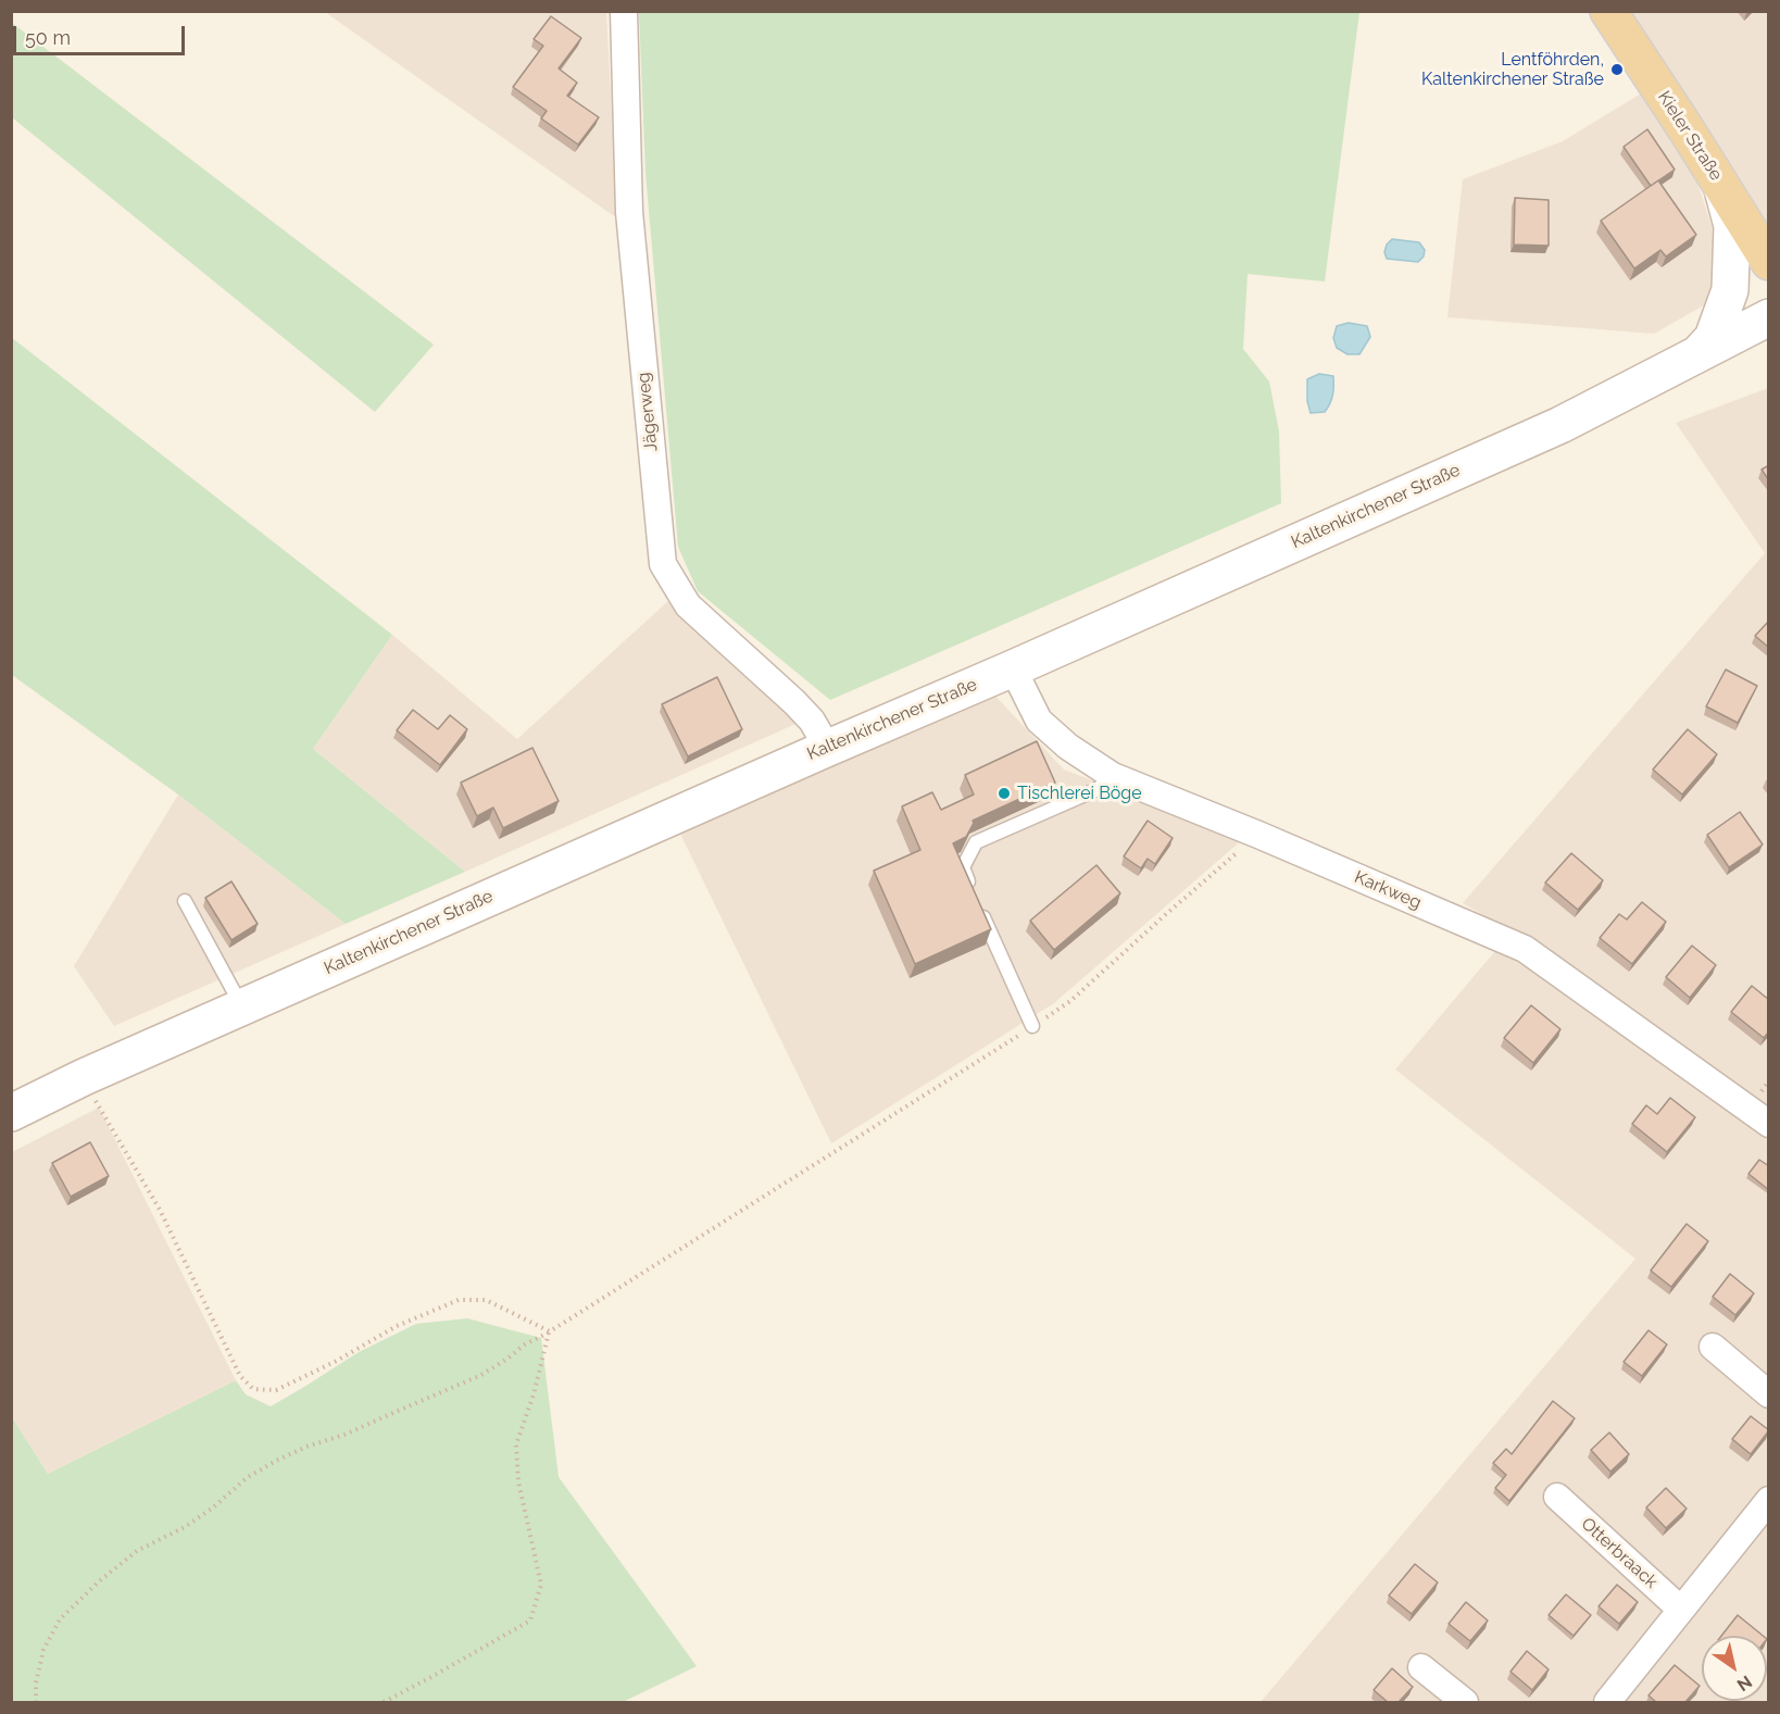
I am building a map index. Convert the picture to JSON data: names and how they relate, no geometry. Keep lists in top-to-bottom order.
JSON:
{
  "streets": {
    "main road": ["Kieler Straße", "Kaltenkirchener Straße"],
    "street": ["Jägerweg", "Karkweg", "Otterbraack"]
  },
  "crossings": [
    ["Jägerweg", "Kaltenkirchener Straße"],
    ["Kaltenkirchener Straße", "Karkweg"]
  ],
  "places": ["Lentföhrden, Kaltenkirchener Straße", "Tischlerei Böge"],
  "scale_bar": "50 m",
  "north": "bottom right"
}
